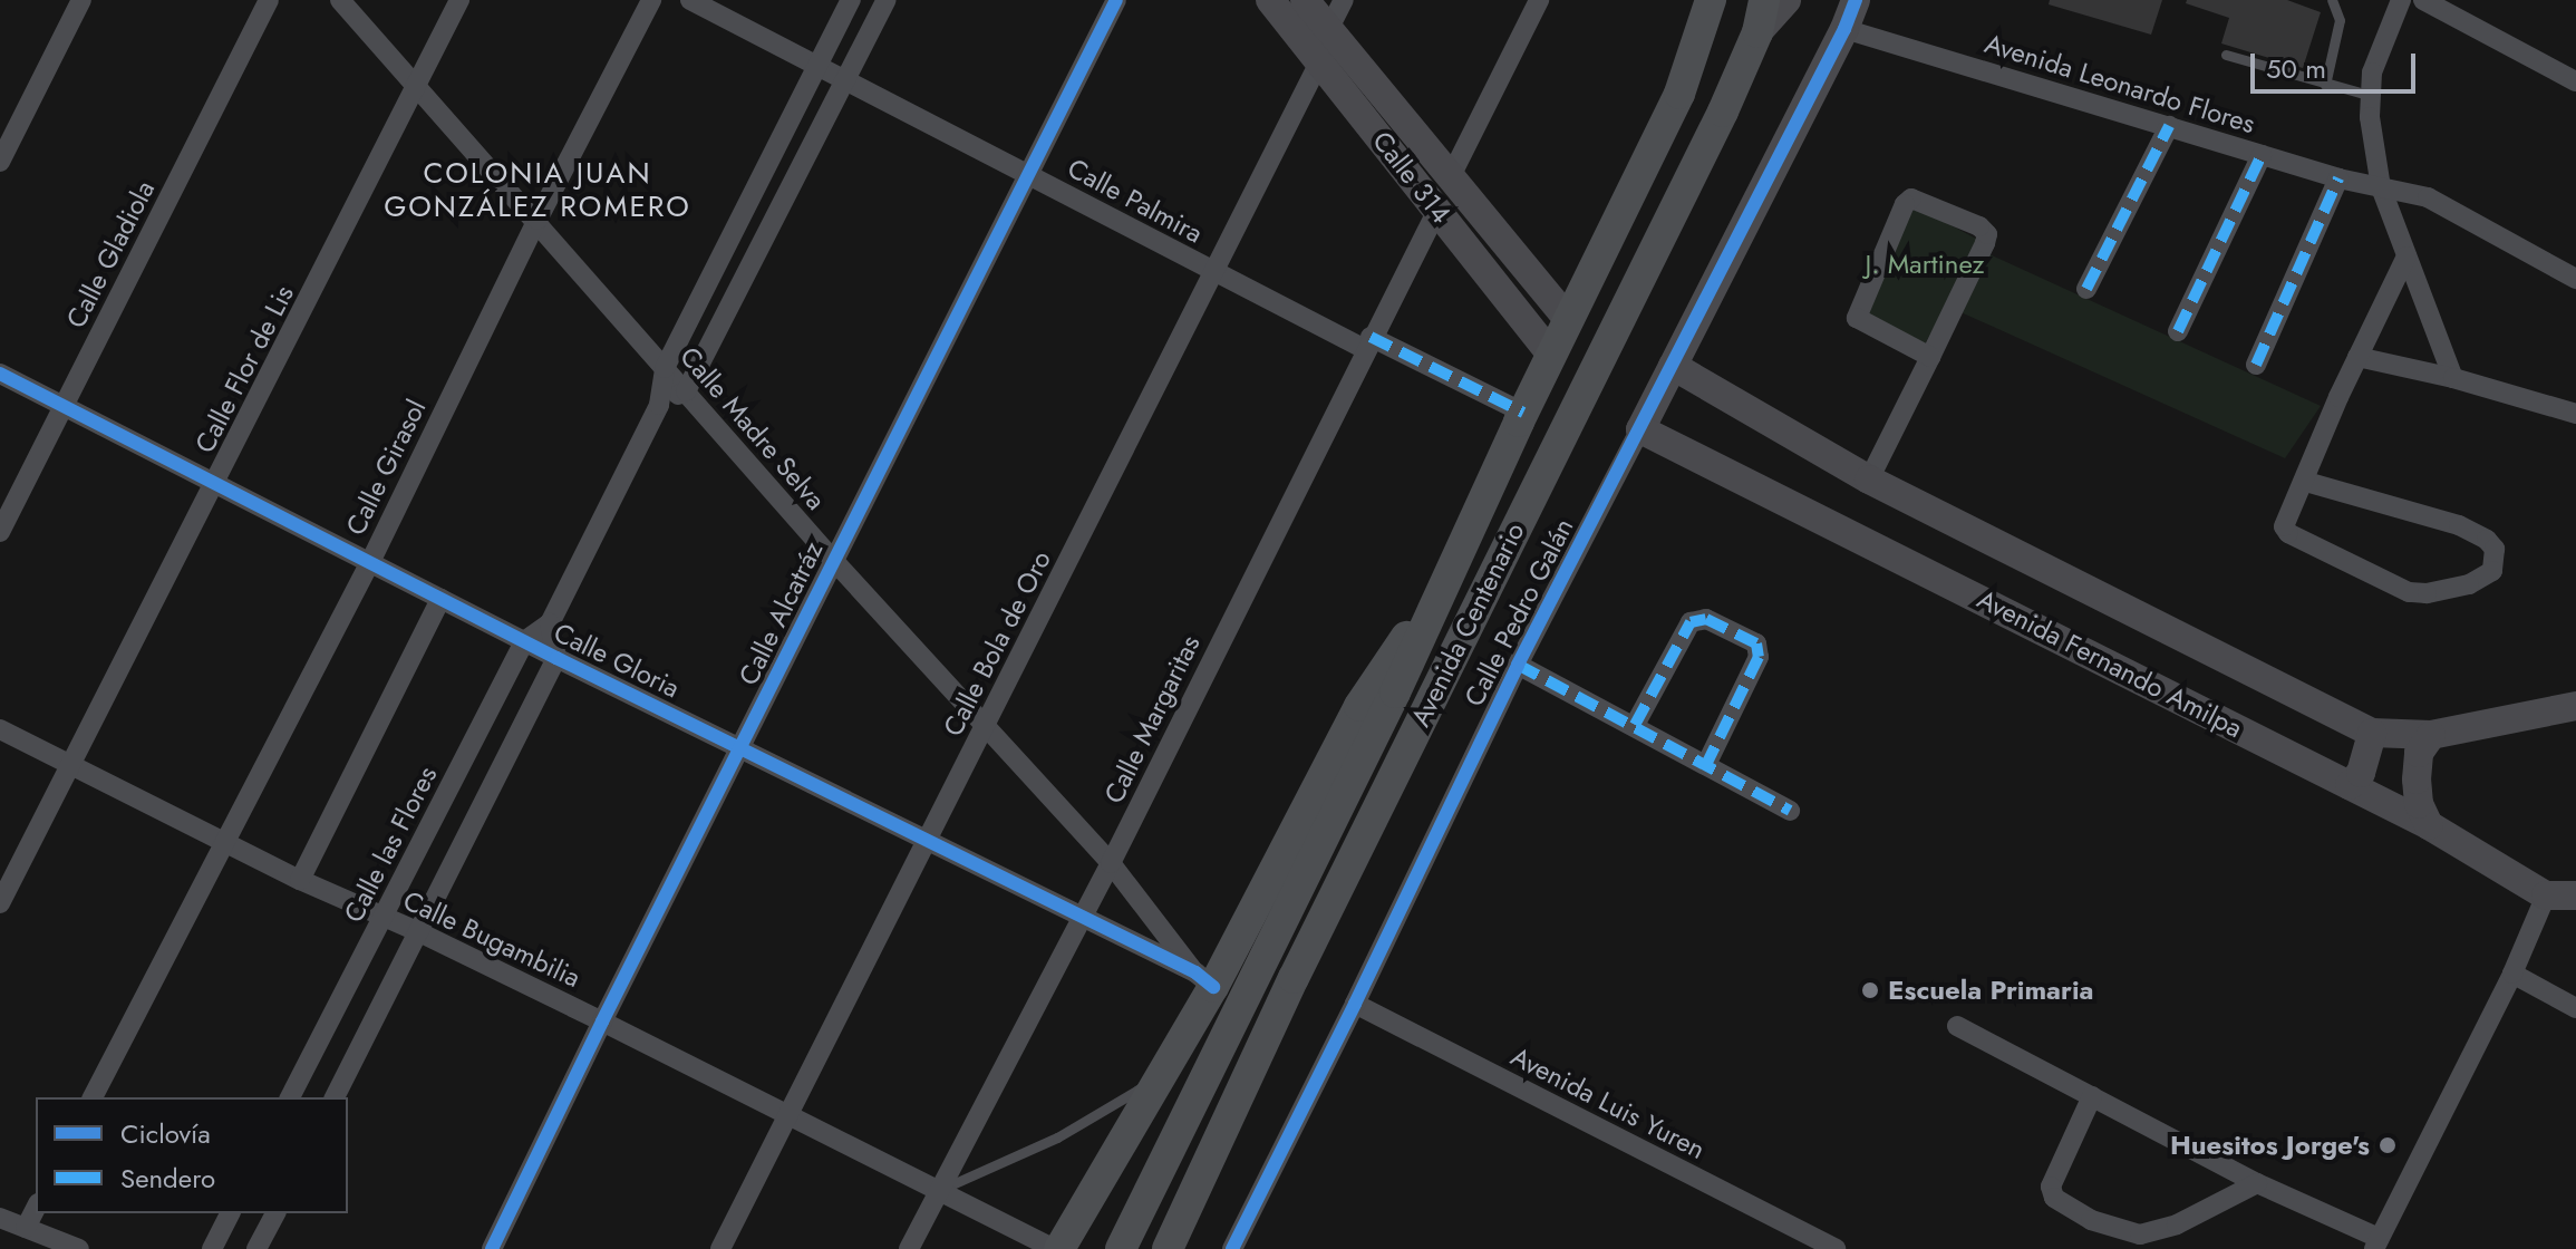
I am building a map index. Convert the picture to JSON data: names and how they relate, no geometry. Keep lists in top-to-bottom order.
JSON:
{
  "streets": {
    "main road": ["Avenida Centenario"],
    "street": [
      "Avenida Leonardo Flores",
      "Calle 314",
      "Calle Palmira",
      "Calle Gladiola",
      "Calle Flor de Lis",
      "Calle Madre Selva",
      "Calle Girasol",
      "Calle Pedro Galán",
      "Calle Alcatráz",
      "Calle Bola de Oro",
      "Calle Gloria",
      "Avenida Fernando Amilpa",
      "Calle Margaritas",
      "Calle las Flores",
      "Calle Bugambilia",
      "Avenida Luis Yuren"
    ]
  },
  "crossings": [
    ["Avenida Leonardo Flores", "Calle Pedro Galán"],
    ["Calle 314", "Avenida Centenario"],
    ["Calle 314", "Calle Bola de Oro"],
    ["Calle 314", "Calle Margaritas"],
    ["Calle Palmira", "Calle Alcatráz"],
    ["Calle Palmira", "Avenida Centenario"],
    ["Calle Palmira", "Calle Bola de Oro"],
    ["Calle Palmira", "Calle Margaritas"],
    ["Calle Palmira", "Calle las Flores"],
    ["Calle Gladiola", "Calle Gloria"],
    ["Calle Flor de Lis", "Calle Madre Selva"],
    ["Calle Flor de Lis", "Calle Gloria"],
    ["Calle Flor de Lis", "Calle Bugambilia"],
    ["Calle Madre Selva", "Calle Girasol"],
    ["Calle Madre Selva", "Calle Alcatráz"],
    ["Calle Madre Selva", "Avenida Centenario"],
    ["Calle Madre Selva", "Calle Bola de Oro"],
    ["Calle Madre Selva", "Calle Gloria"],
    ["Calle Madre Selva", "Calle Margaritas"],
    ["Calle Madre Selva", "Calle las Flores"],
    ["Calle Girasol", "Calle Gloria"],
    ["Calle Girasol", "Calle Bugambilia"],
    ["Calle Pedro Galán", "Avenida Fernando Amilpa"],
    ["Calle Pedro Galán", "Avenida Luis Yuren"],
    ["Calle Alcatráz", "Calle Gloria"],
    ["Calle Alcatráz", "Calle Bugambilia"],
    ["Avenida Centenario", "Calle Gloria"],
    ["Avenida Centenario", "Calle Bugambilia"],
    ["Calle Bola de Oro", "Calle Gloria"],
    ["Calle Bola de Oro", "Calle Bugambilia"],
    ["Calle Gloria", "Calle Margaritas"],
    ["Calle Gloria", "Calle las Flores"],
    ["Calle Margaritas", "Calle Bugambilia"],
    ["Calle las Flores", "Calle Bugambilia"]
  ],
  "districts": ["COLONIA JUAN GONZÁLEZ ROMERO"],
  "parks": ["J. Martinez"],
  "places": ["Escuela Primaria", "Huesitos Jorge's"],
  "legend": ["Ciclovía", "Sendero"],
  "scale_bar": "50 m"
}
